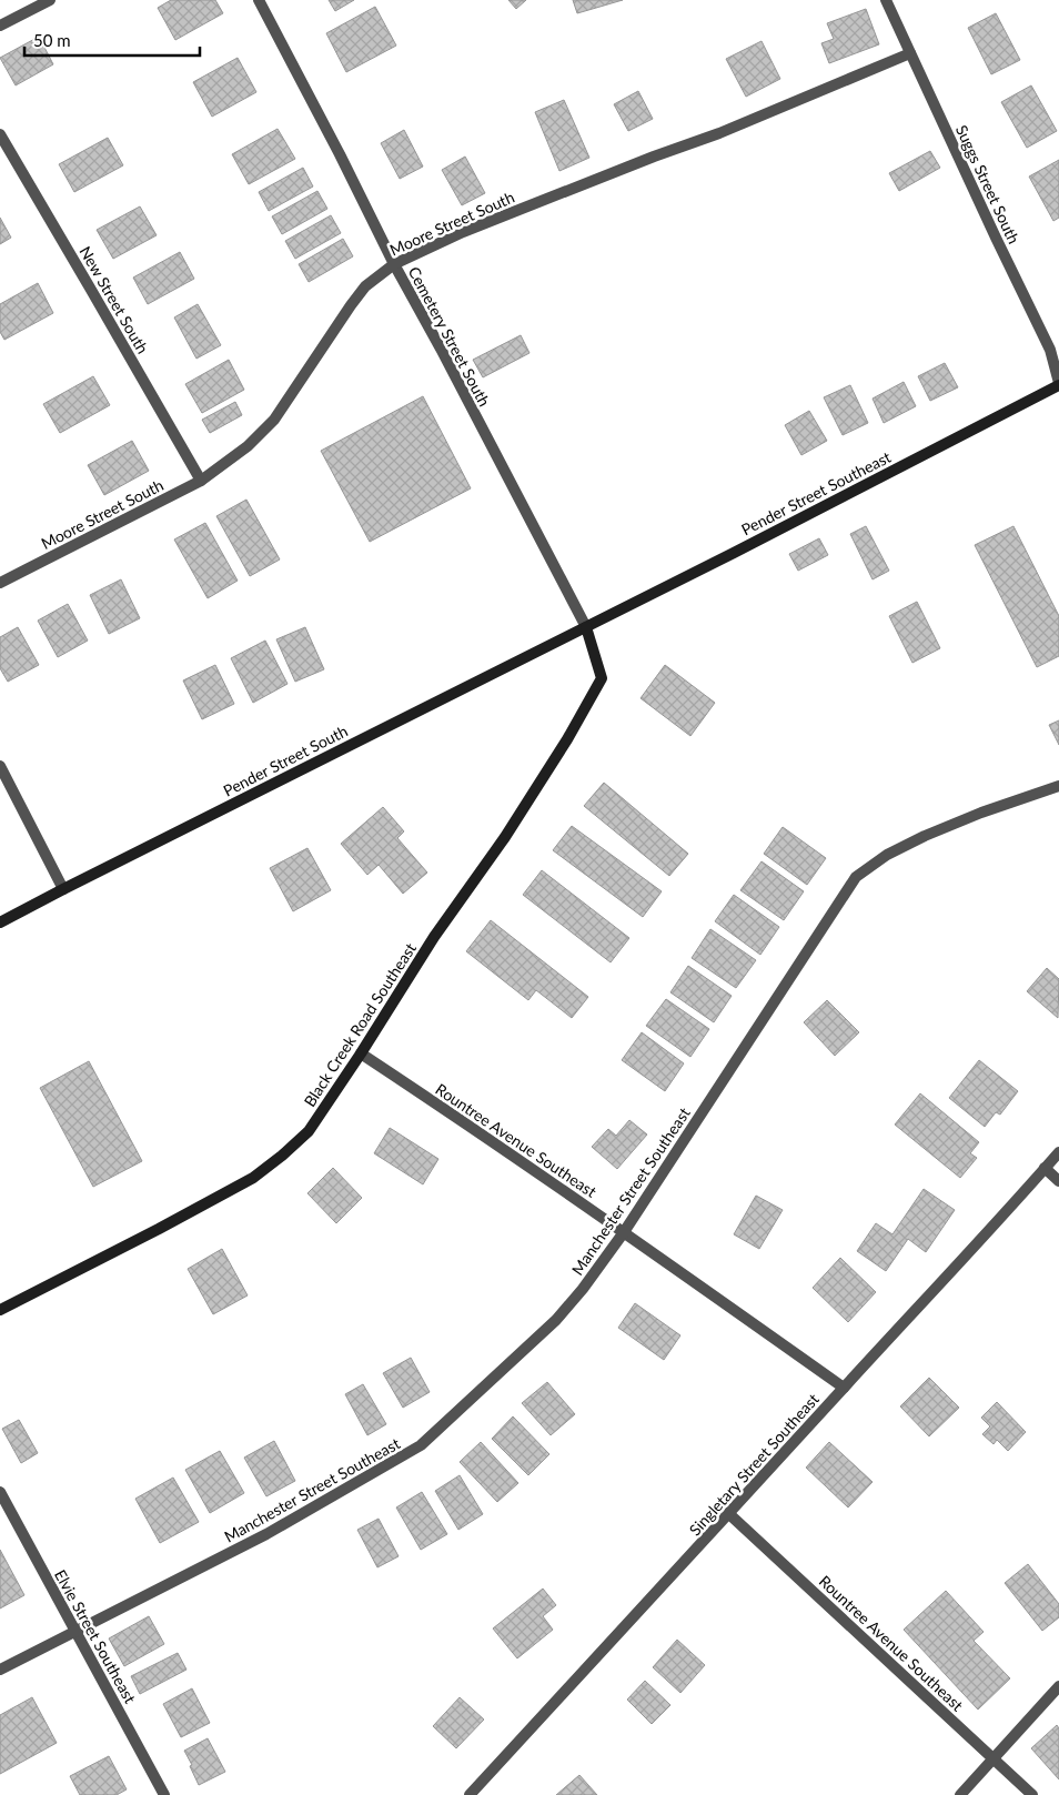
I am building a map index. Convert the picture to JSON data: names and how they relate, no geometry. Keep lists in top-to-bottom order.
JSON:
{
  "streets": {
    "street": [
      "Suggs Street South",
      "Moore Street South",
      "New Street South",
      "Cemetery Street South",
      "Pender Street Southeast",
      "Pender Street South",
      "Black Creek Road Southeast",
      "Rountree Avenue Southeast",
      "Manchester Street Southeast",
      "Singletary Street Southeast",
      "Elvie Street Southeast"
    ]
  },
  "crossings": [
    ["Suggs Street South", "Moore Street South"],
    ["Suggs Street South", "Pender Street Southeast"],
    ["Moore Street South", "New Street South"],
    ["Moore Street South", "Cemetery Street South"],
    ["Cemetery Street South", "Pender Street Southeast"],
    ["Cemetery Street South", "Pender Street South"],
    ["Cemetery Street South", "Black Creek Road Southeast"],
    ["Pender Street Southeast", "Pender Street South"],
    ["Pender Street Southeast", "Black Creek Road Southeast"],
    ["Pender Street South", "Black Creek Road Southeast"],
    ["Black Creek Road Southeast", "Rountree Avenue Southeast"],
    ["Rountree Avenue Southeast", "Manchester Street Southeast"],
    ["Rountree Avenue Southeast", "Singletary Street Southeast"],
    ["Manchester Street Southeast", "Elvie Street Southeast"]
  ],
  "scale_bar": "50 m"
}
